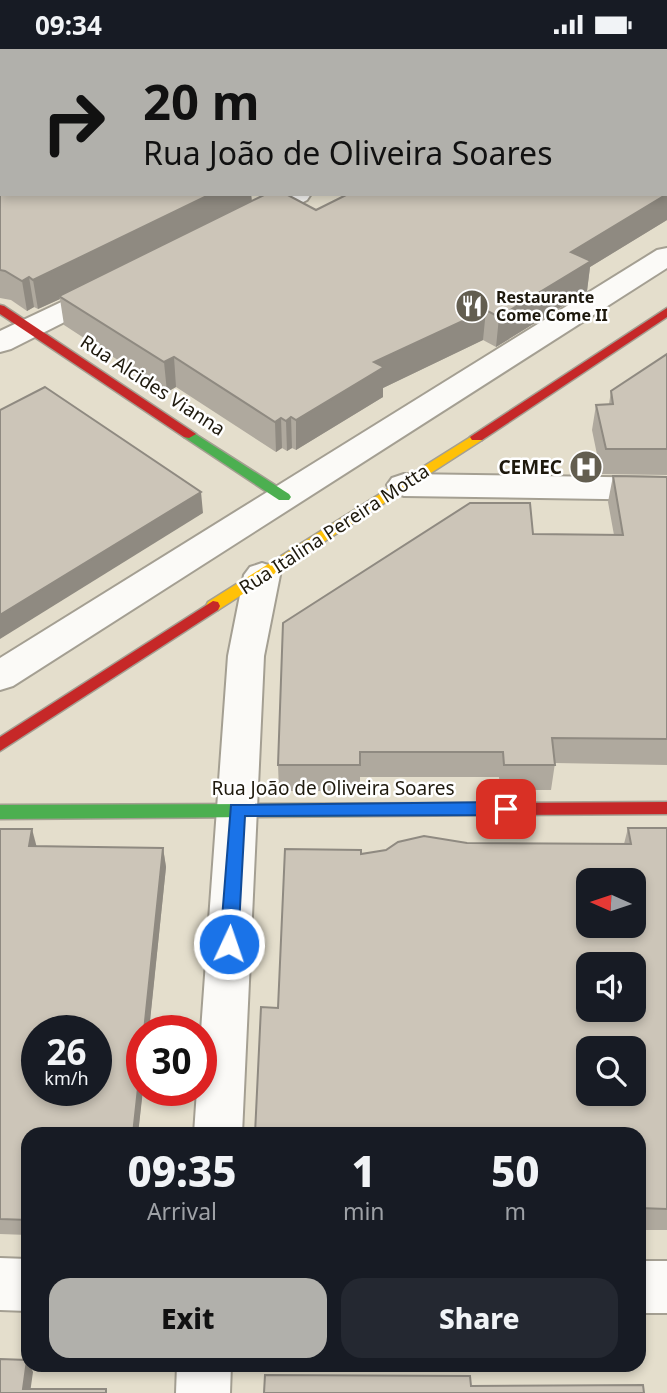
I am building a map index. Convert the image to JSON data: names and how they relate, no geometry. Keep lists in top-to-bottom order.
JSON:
{
  "streets": {
    "street": ["Rua Alcides Vianna", "Rua Italina Pereira Motta", "Rua João de Oliveira Soares"]
  },
  "places": {
    "restaurant": ["Restaurante Come Come II"],
    "hospital": ["CEMEC"]
  },
  "north": "left",
  "page": {
    "status": "09:34",
    "turn": ["20 m", "Rua João de Oliveira Soares"],
    "speed": "26 km/h",
    "limit": "30",
    "eta": [
      "09:35",
      "Arrival",
      "1",
      "min",
      "50",
      "m"
    ],
    "buttons": ["Exit", "Share"]
  }
}
